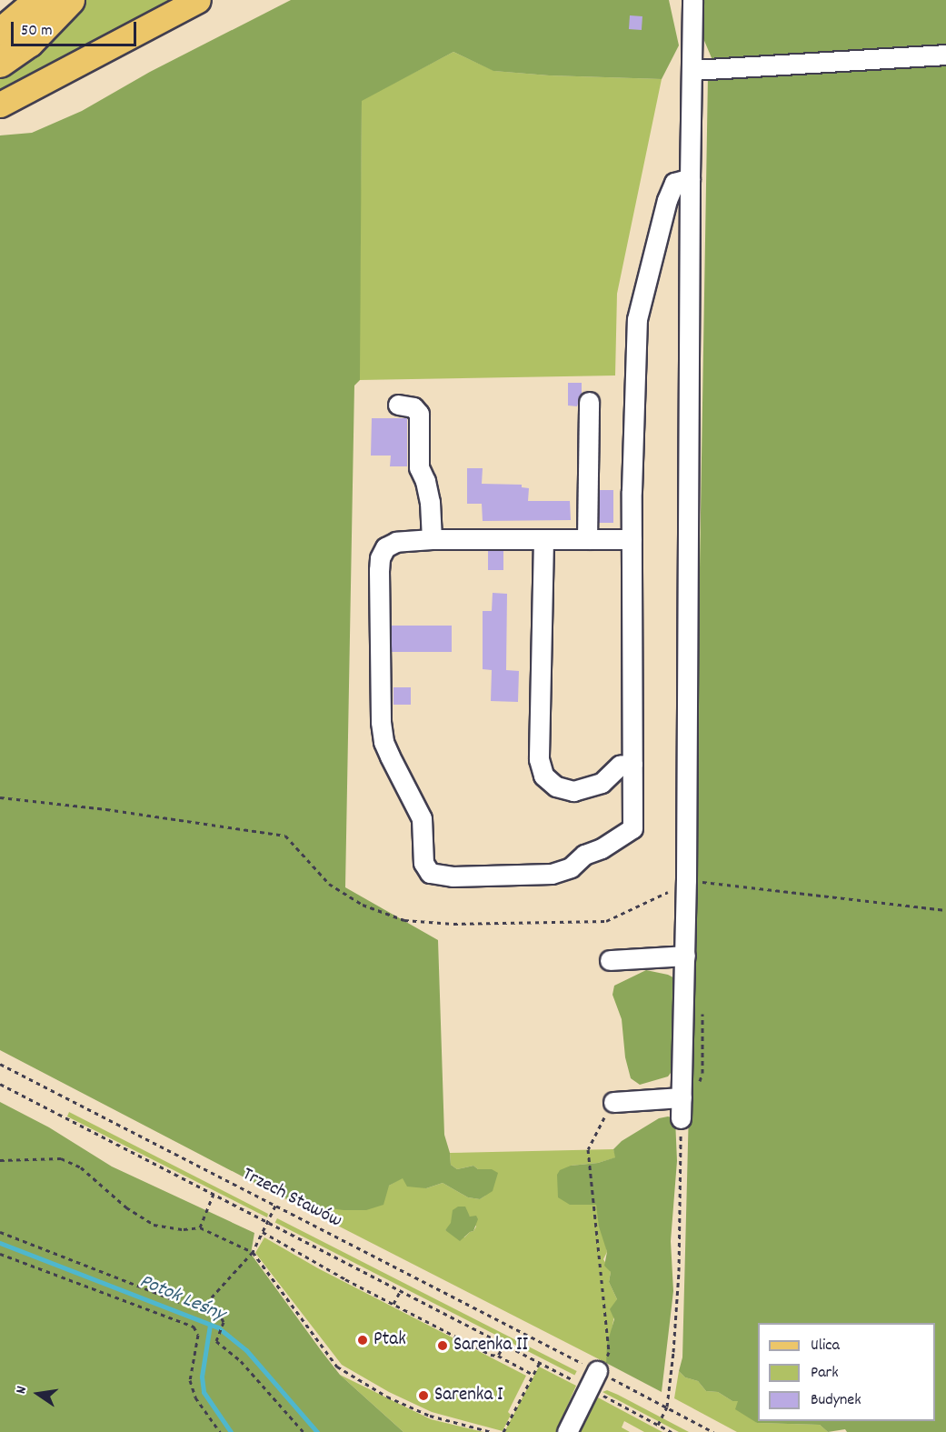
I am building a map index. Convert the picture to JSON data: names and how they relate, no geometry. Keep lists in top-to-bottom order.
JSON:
{
  "streets": {
    "path": ["Trzech Stawów"]
  },
  "water": ["Potok Leśny"],
  "places": ["Ptak", "Sarenka II", "Sarenka I"],
  "legend": ["Ulica", "Park", "Budynek"],
  "scale_bar": "50 m",
  "north": "left"
}
